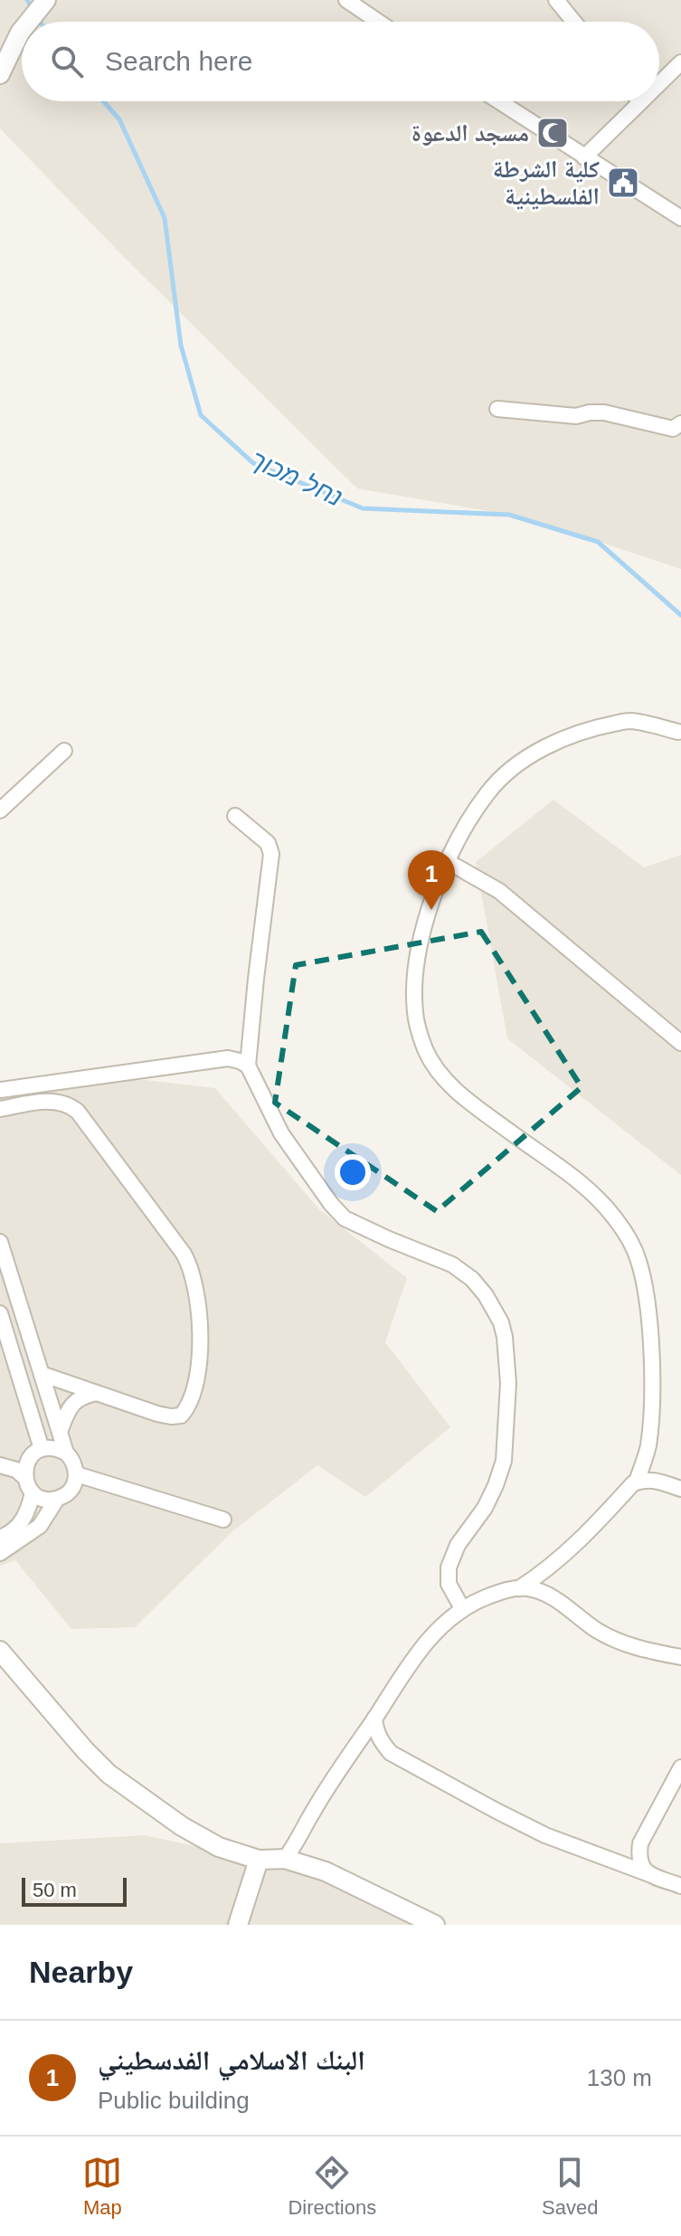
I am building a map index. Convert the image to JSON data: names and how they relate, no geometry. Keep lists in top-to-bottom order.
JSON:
{
  "water": ["נחל מכוך"],
  "places": {
    "mosque": ["مسجد الدعوة"],
    "public building": ["كلية الشرطة الفلسطينية"]
  },
  "scale_bar": "50 m",
  "page": {
    "search": "Search here",
    "pins": "1",
    "scale": "50 m",
    "heading": "Nearby",
    "list": [
      {
        "mark": "1",
        "name": "البنك الاسلامي الفدسطيني",
        "note": "Public building",
        "value": "130 m"
      }
    ],
    "nav": ["Map", "Directions", "Saved"]
  }
}
